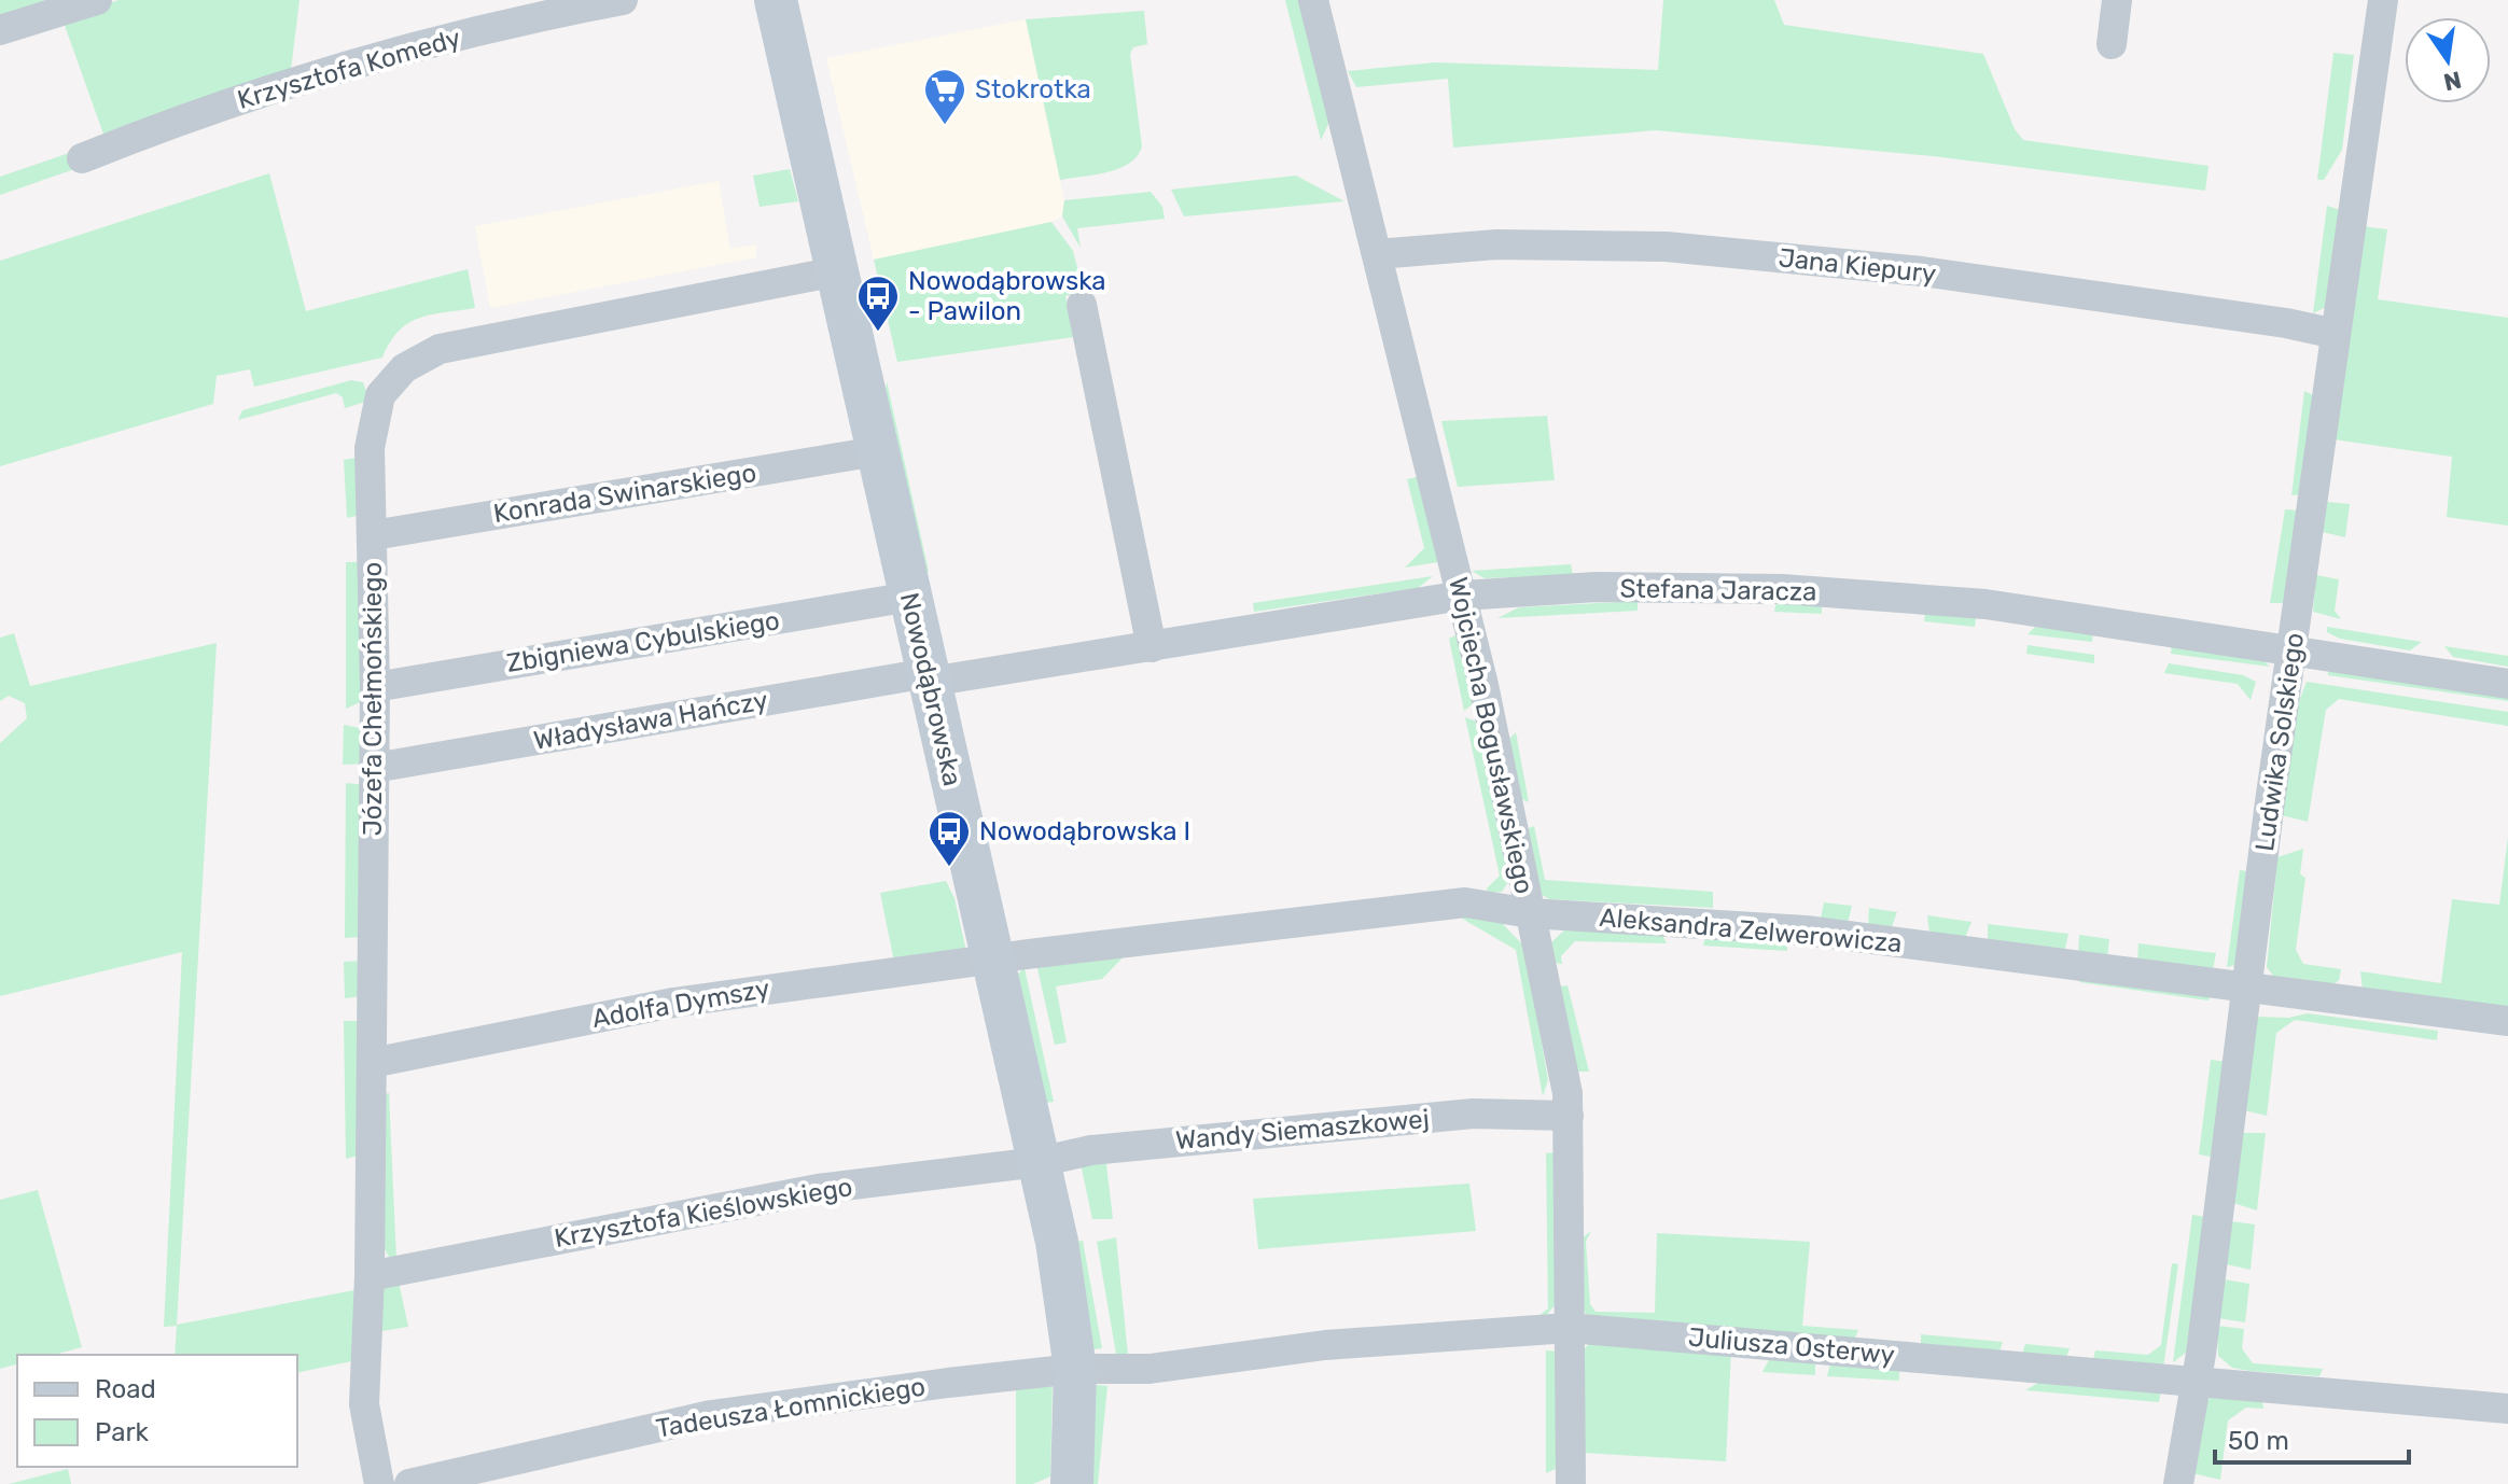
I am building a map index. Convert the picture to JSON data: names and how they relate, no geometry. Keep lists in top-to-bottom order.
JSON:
{
  "streets": {
    "street": [
      "Krzysztofa Komedy",
      "Jana Kiepury",
      "Konrada Swinarskiego",
      "Stefana Jaracza",
      "Zbigniewa Cybulskiego",
      "Nowodąbrowska",
      "Józefa Chełmońskiego",
      "Władysława Hańczy",
      "Wojciecha Bogusławskiego",
      "Ludwika Solskiego",
      "Aleksandra Zelwerowicza",
      "Adolfa Dymszy",
      "Wandy Siemaszkowej",
      "Krzysztofa Kieślowskiego",
      "Juliusza Osterwy",
      "Tadeusza Łomnickiego"
    ]
  },
  "crossings": [
    ["Jana Kiepury", "Wojciecha Bogusławskiego"],
    ["Jana Kiepury", "Ludwika Solskiego"],
    ["Konrada Swinarskiego", "Nowodąbrowska"],
    ["Konrada Swinarskiego", "Józefa Chełmońskiego"],
    ["Stefana Jaracza", "Nowodąbrowska"],
    ["Stefana Jaracza", "Władysława Hańczy"],
    ["Stefana Jaracza", "Wojciecha Bogusławskiego"],
    ["Stefana Jaracza", "Ludwika Solskiego"],
    ["Zbigniewa Cybulskiego", "Nowodąbrowska"],
    ["Zbigniewa Cybulskiego", "Józefa Chełmońskiego"],
    ["Nowodąbrowska", "Józefa Chełmońskiego"],
    ["Nowodąbrowska", "Władysława Hańczy"],
    ["Nowodąbrowska", "Aleksandra Zelwerowicza"],
    ["Nowodąbrowska", "Adolfa Dymszy"],
    ["Nowodąbrowska", "Wandy Siemaszkowej"],
    ["Nowodąbrowska", "Krzysztofa Kieślowskiego"],
    ["Nowodąbrowska", "Juliusza Osterwy"],
    ["Nowodąbrowska", "Tadeusza Łomnickiego"],
    ["Józefa Chełmońskiego", "Władysława Hańczy"],
    ["Józefa Chełmońskiego", "Adolfa Dymszy"],
    ["Józefa Chełmońskiego", "Krzysztofa Kieślowskiego"],
    ["Wojciecha Bogusławskiego", "Aleksandra Zelwerowicza"],
    ["Wojciecha Bogusławskiego", "Wandy Siemaszkowej"],
    ["Wojciecha Bogusławskiego", "Juliusza Osterwy"],
    ["Ludwika Solskiego", "Aleksandra Zelwerowicza"],
    ["Ludwika Solskiego", "Juliusza Osterwy"],
    ["Aleksandra Zelwerowicza", "Adolfa Dymszy"],
    ["Wandy Siemaszkowej", "Krzysztofa Kieślowskiego"],
    ["Juliusza Osterwy", "Tadeusza Łomnickiego"]
  ],
  "places": {
    "supermarket": ["Stokrotka"],
    "bus stop": ["Nowodąbrowska - Pawilon", "Nowodąbrowska I"]
  },
  "legend": ["Road", "Park"],
  "scale_bar": "50 m",
  "north": "bottom"
}
